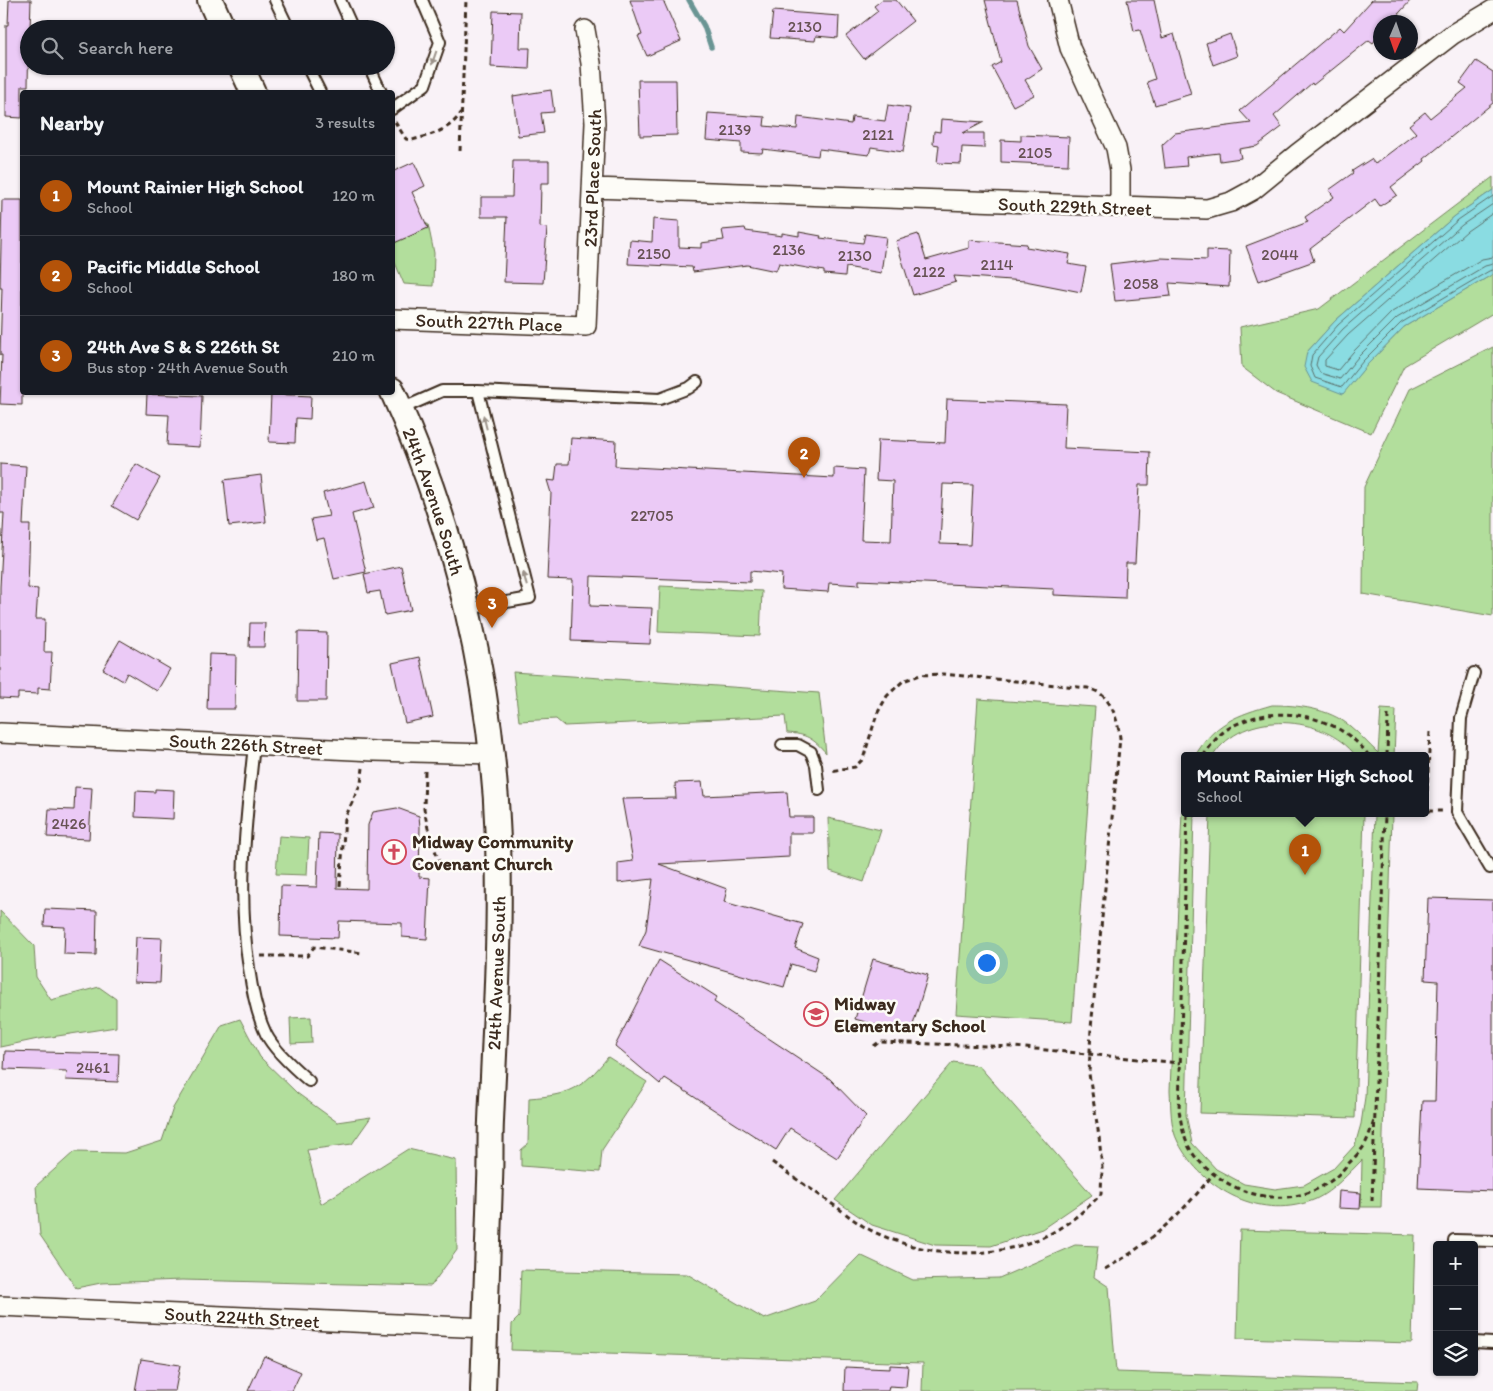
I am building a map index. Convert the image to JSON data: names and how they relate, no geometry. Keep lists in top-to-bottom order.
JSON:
{
  "streets": {
    "street": [
      "23rd Place South",
      "South 229th Street",
      "South 227th Place",
      "24th Avenue South",
      "South 226th Street",
      "South 224th Street"
    ]
  },
  "crossings": [
    ["23rd Place South", "South 229th Street"],
    ["23rd Place South", "South 227th Place"],
    ["24th Avenue South", "South 226th Street"],
    ["24th Avenue South", "South 224th Street"]
  ],
  "places": {
    "church": ["Midway Community Covenant Church"],
    "school or university": ["Midway Elementary School"]
  },
  "house_numbers": [
    "2130",
    "2139",
    "2121",
    "2105",
    "2136",
    "2150",
    "2044",
    "2130",
    "2114",
    "2122",
    "2058",
    "22705",
    "2426",
    "2461"
  ],
  "north": "bottom",
  "page": {
    "search": "Search here",
    "heading": ["Nearby", "3 results"],
    "list": [
      {
        "mark": "1",
        "name": "Mount Rainier High School",
        "note": "School",
        "value": "120 m"
      },
      {
        "mark": "2",
        "name": "Pacific Middle School",
        "note": "School",
        "value": "180 m"
      },
      {
        "mark": "3",
        "name": "24th Ave S & S 226th St",
        "note": "Bus stop · 24th Avenue South",
        "value": "210 m"
      }
    ],
    "pins": ["2", "3", "1"],
    "popup": ["Mount Rainier High School", "School"],
    "map_buttons": ["+", "−"]
  }
}
